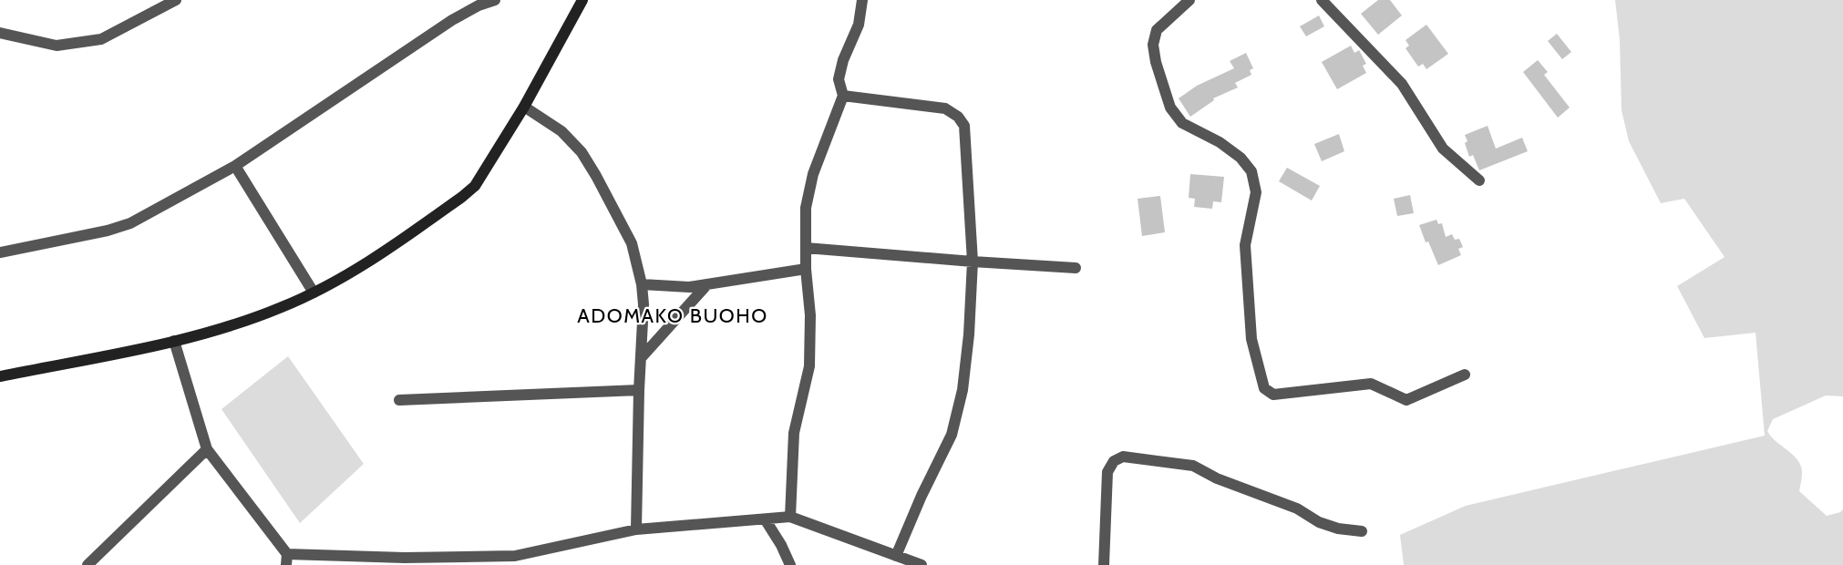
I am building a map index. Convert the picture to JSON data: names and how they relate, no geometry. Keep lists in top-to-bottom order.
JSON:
{
  "districts": ["ADOMAKO BUOHO"]
}
